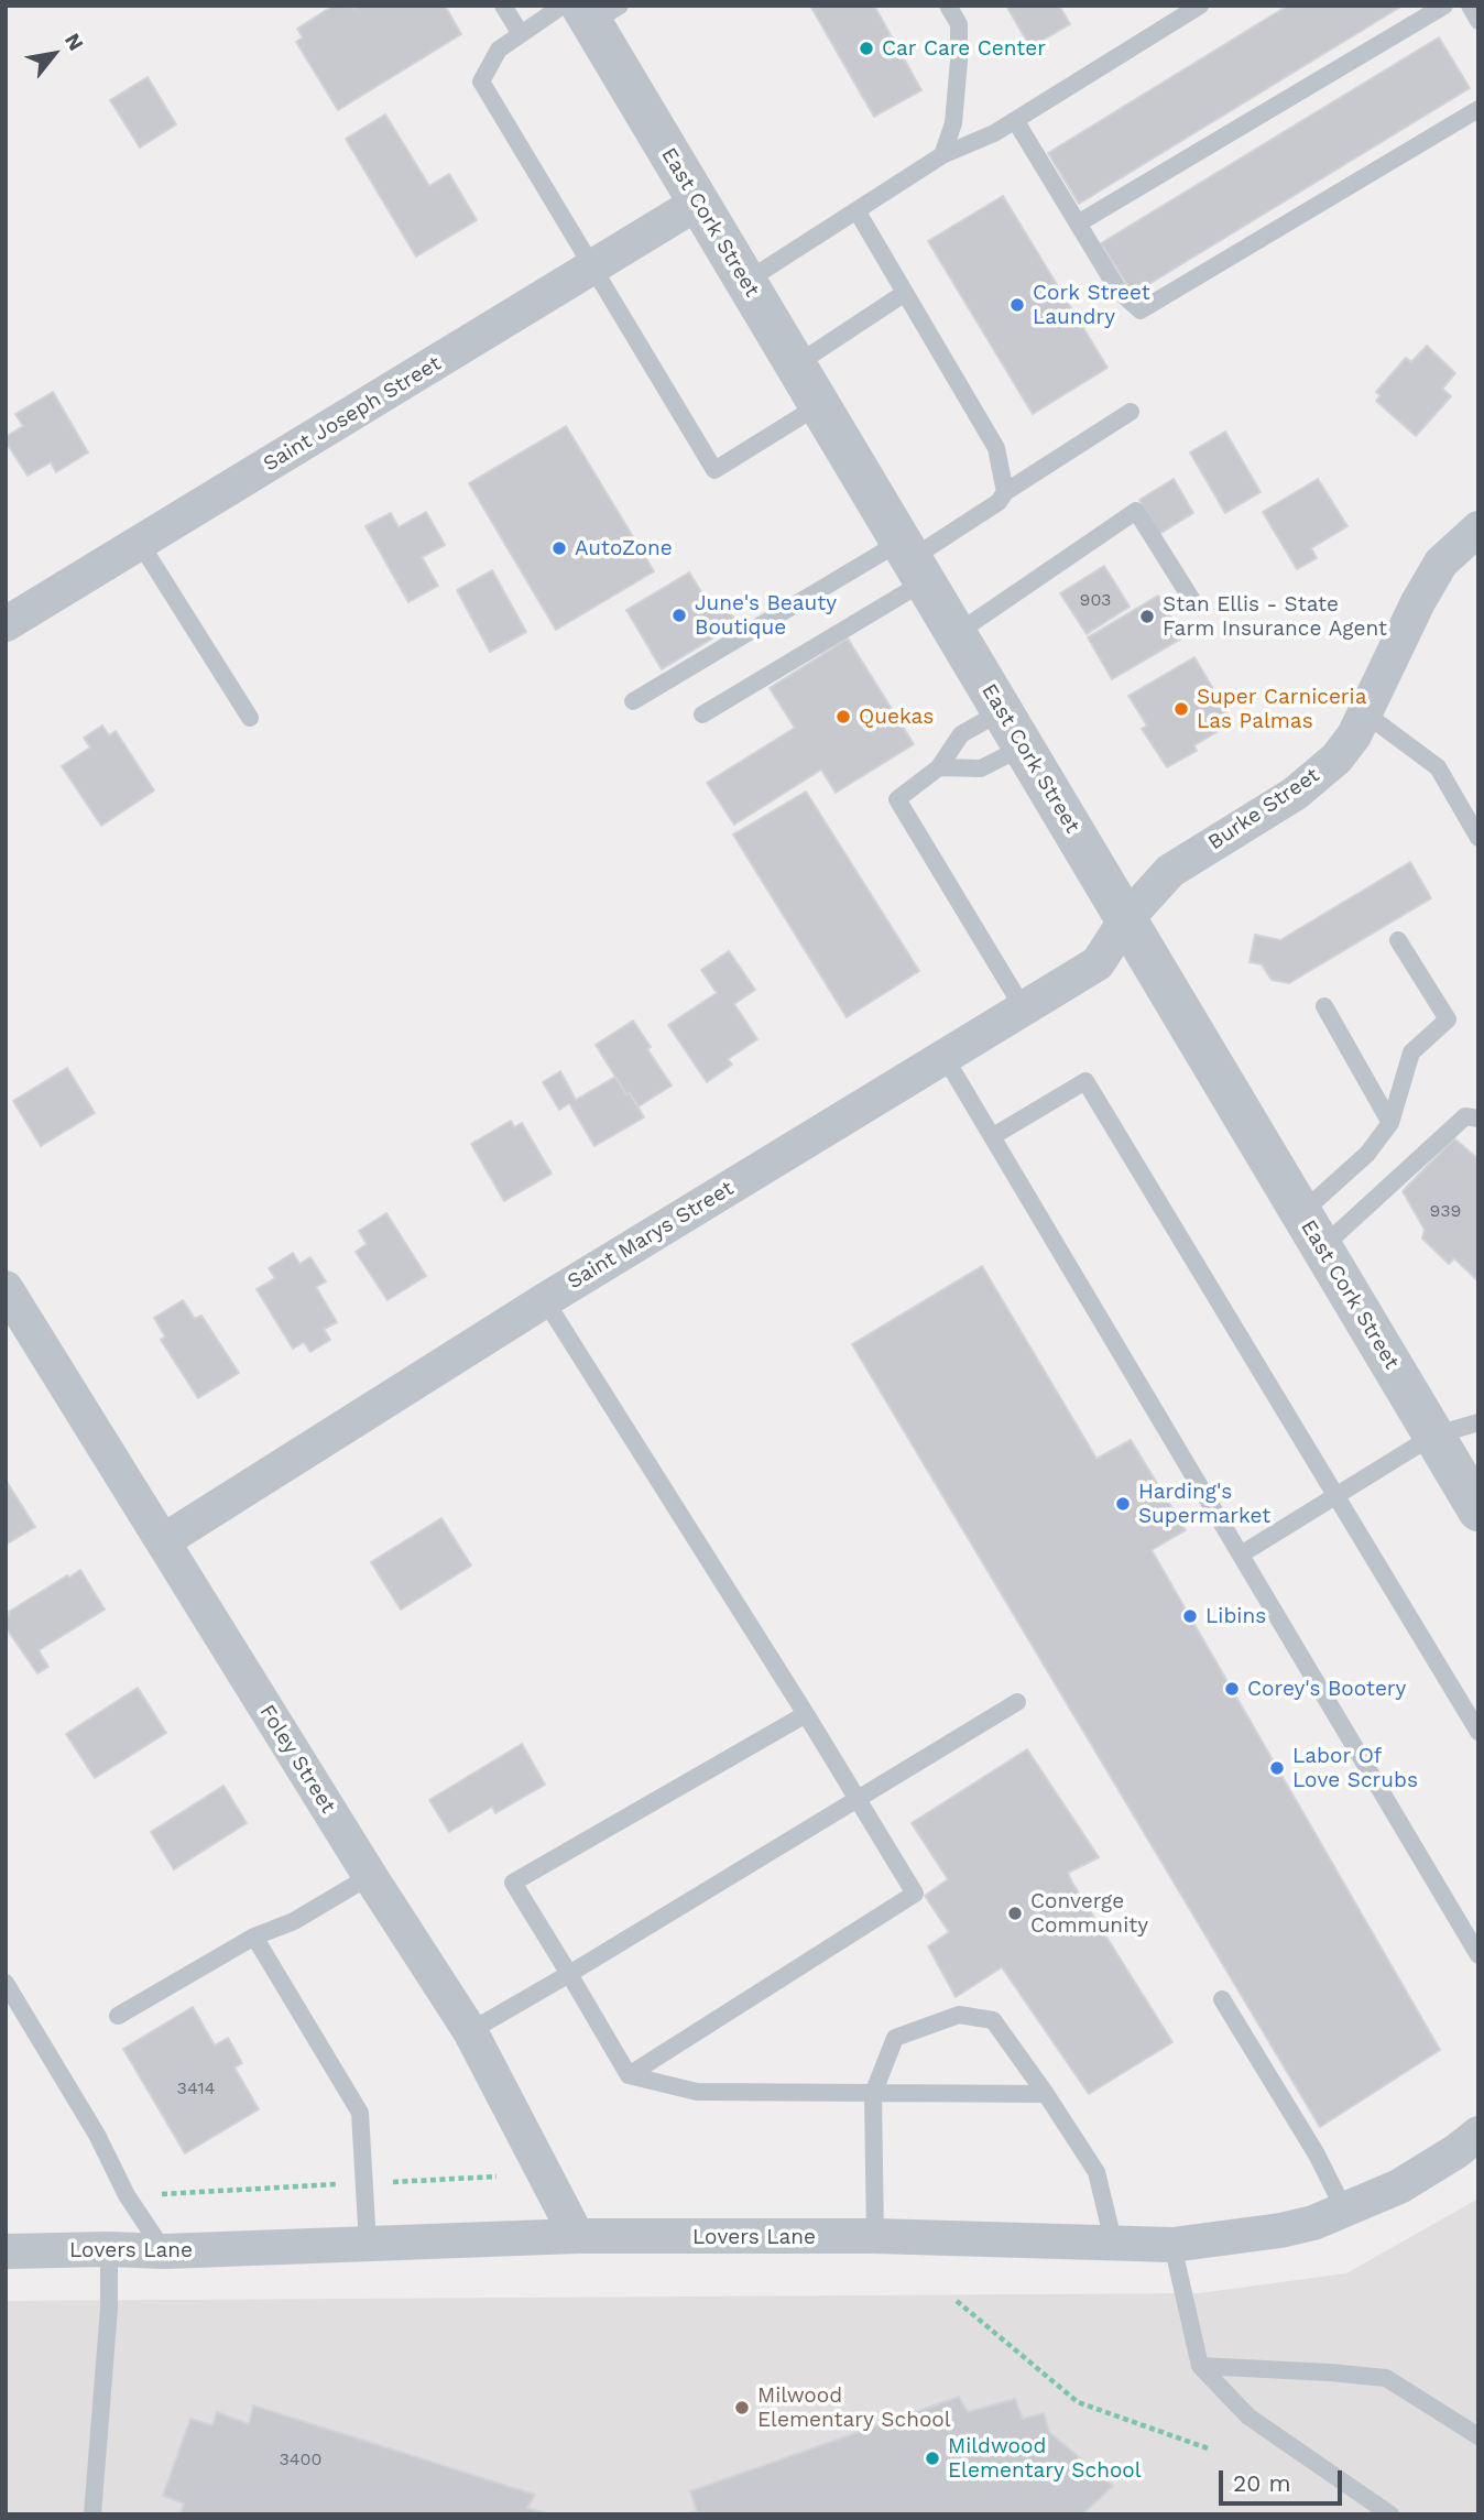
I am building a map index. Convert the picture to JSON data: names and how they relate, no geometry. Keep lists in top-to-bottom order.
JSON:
{
  "streets": {
    "street": [
      "East Cork Street",
      "Saint Joseph Street",
      "Burke Street",
      "Saint Marys Street",
      "Foley Street",
      "Lovers Lane"
    ]
  },
  "crossings": [
    ["East Cork Street", "Saint Joseph Street"],
    ["East Cork Street", "Burke Street"],
    ["East Cork Street", "Saint Marys Street"],
    ["Burke Street", "Saint Marys Street"],
    ["Saint Marys Street", "Foley Street"],
    ["Foley Street", "Lovers Lane"]
  ],
  "places": [
    "Car Care Center",
    "Cork Street Laundry",
    "AutoZone",
    "June's Beauty Boutique",
    "Stan Ellis - State Farm Insurance Agent",
    "Super Carniceria Las Palmas",
    "Quekas",
    "Harding's Supermarket",
    "Libins",
    "Corey's Bootery",
    "Labor Of Love Scrubs",
    "Converge Community",
    "Milwood Elementary School",
    "Mildwood Elementary School"
  ],
  "house_numbers": [
    "903",
    "939",
    "3414",
    "3400"
  ],
  "scale_bar": "20 m",
  "north": "top right"
}
